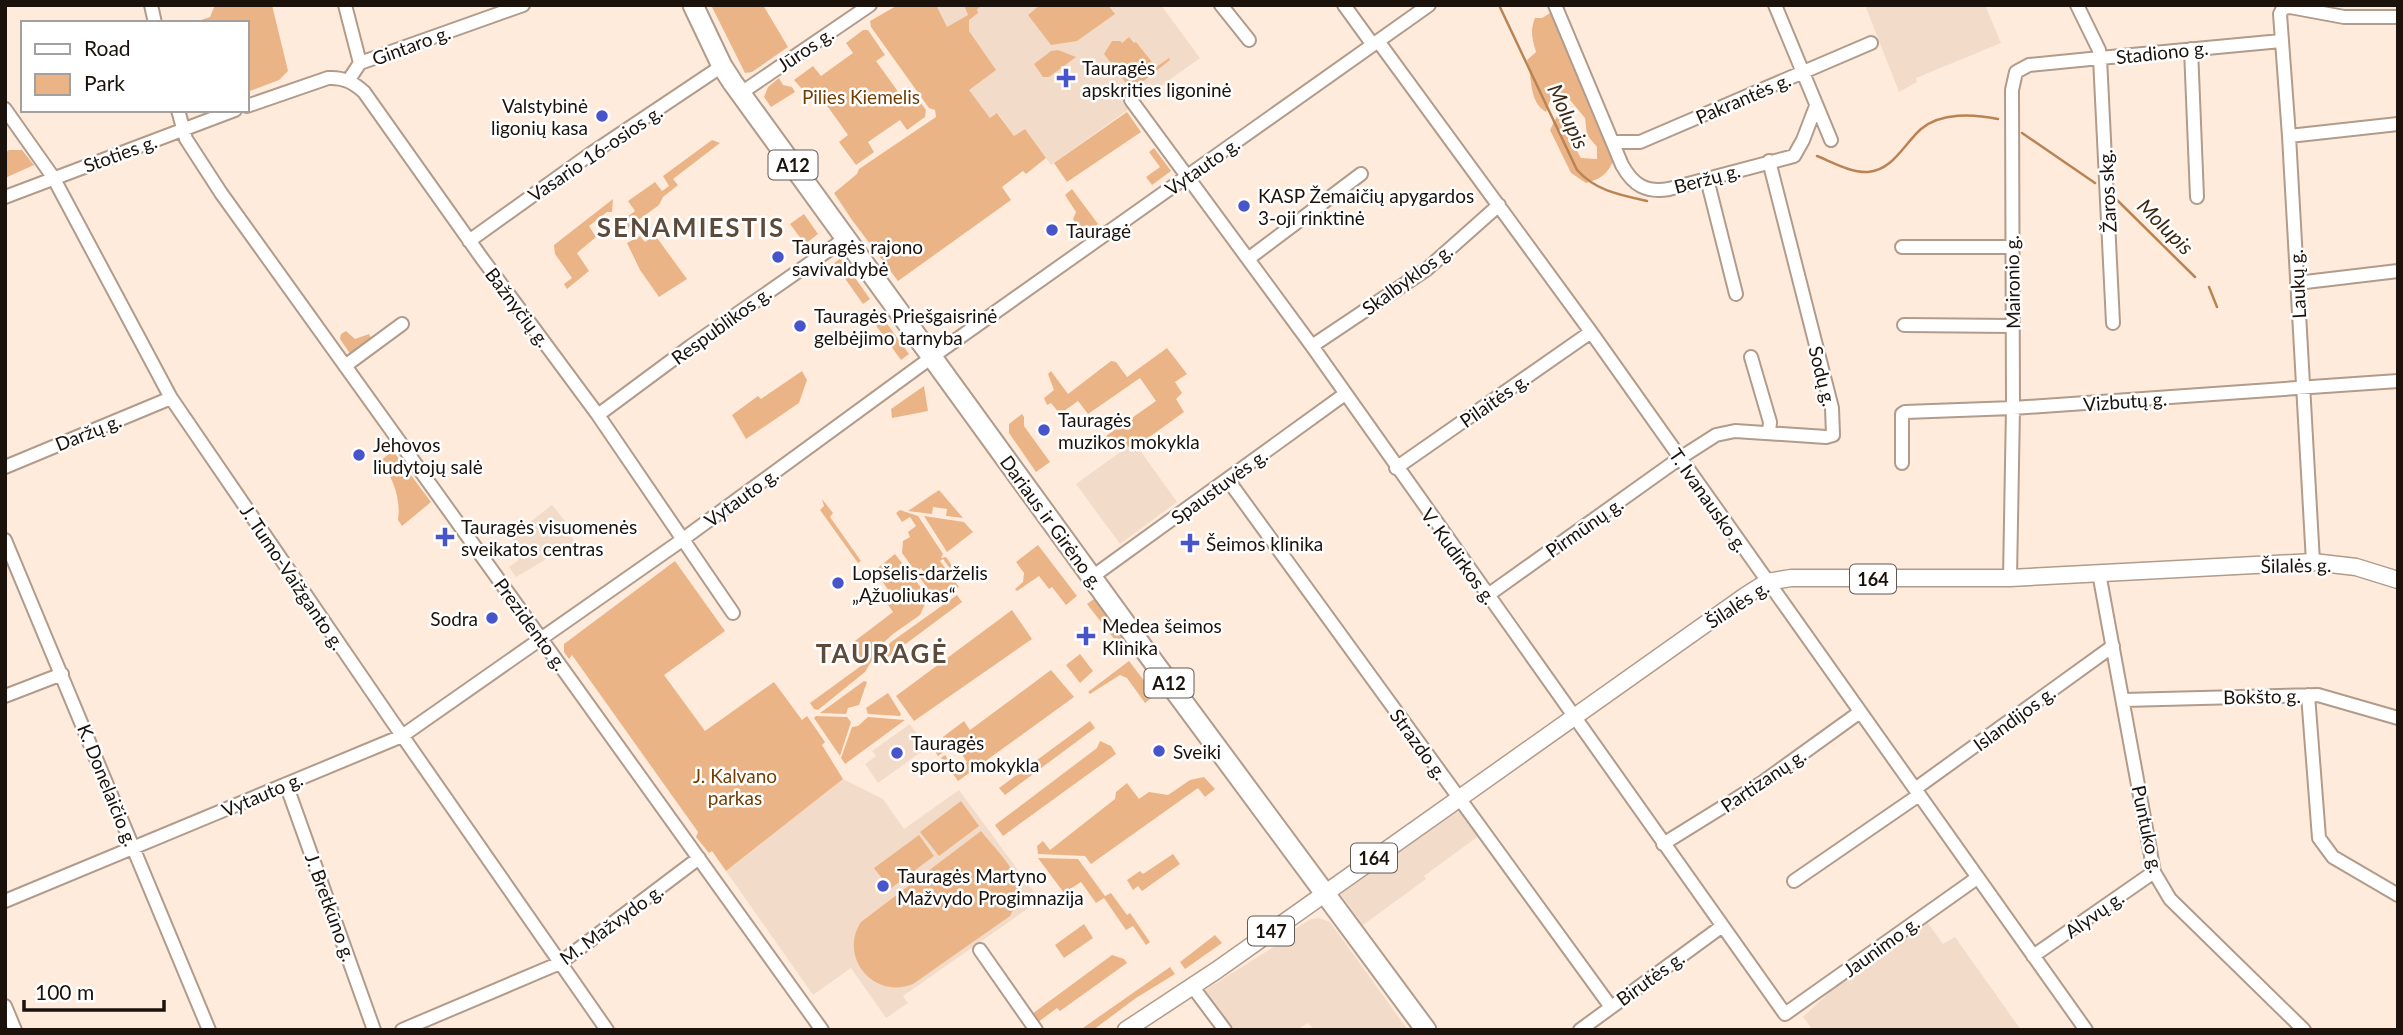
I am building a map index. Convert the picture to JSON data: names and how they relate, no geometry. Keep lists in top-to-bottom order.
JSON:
{
  "streets": {
    "highway": ["A12", "Dariaus ir Girėno g."],
    "main road": ["Šilalės g.", "164", "147"],
    "street": [
      "Gintaro g.",
      "Jūros g.",
      "Stadiono g.",
      "Pakrantės g.",
      "Stoties g.",
      "Vasario 16-osios g.",
      "Vytauto g.",
      "Beržų g.",
      "Žaros skg.",
      "Skalbyklos g.",
      "Maironio g.",
      "Laukų g.",
      "Bažnyčių g.",
      "Respublikos g.",
      "Sodų g.",
      "Pilaitės g.",
      "Vizbutų g.",
      "Daržų g.",
      "Spaustuvės g.",
      "T. Ivanausko g.",
      "Pirmūnų g.",
      "V. Kudirkos g.",
      "J. Tumo-Vaižganto g.",
      "Prezidento g.",
      "Bokšto g.",
      "Islandijos g.",
      "Strazdo g.",
      "Partizanų g.",
      "K. Donelaičio g.",
      "Puntuko g.",
      "J. Bretkūno g.",
      "Alyvų g.",
      "M. Mažvydo g.",
      "Jaunimo g.",
      "Birutės g."
    ]
  },
  "crossings": [
    ["Gintaro g.", "Bažnyčių g."],
    ["Jūros g.", "Dariaus ir Girėno g."],
    ["Stadiono g.", "Žaros skg."],
    ["Stadiono g.", "Maironio g."],
    ["Stadiono g.", "Laukų g."],
    ["Pakrantės g.", "Beržų g."],
    ["Stoties g.", "J. Tumo-Vaižganto g."],
    ["Stoties g.", "Prezidento g."],
    ["Vasario 16-osios g.", "Bažnyčių g."],
    ["Vasario 16-osios g.", "Dariaus ir Girėno g."],
    ["Vytauto g.", "Bažnyčių g."],
    ["Vytauto g.", "T. Ivanausko g."],
    ["Vytauto g.", "Dariaus ir Girėno g."],
    ["Vytauto g.", "V. Kudirkos g."],
    ["Vytauto g.", "J. Tumo-Vaižganto g."],
    ["Vytauto g.", "Prezidento g."],
    ["Vytauto g.", "K. Donelaičio g."],
    ["Vytauto g.", "J. Bretkūno g."],
    ["Beržų g.", "Sodų g."],
    ["Žaros skg.", "Maironio g."],
    ["Skalbyklos g.", "T. Ivanausko g."],
    ["Skalbyklos g.", "V. Kudirkos g."],
    ["Maironio g.", "Vizbutų g."],
    ["Maironio g.", "Šilalės g."],
    ["Laukų g.", "Vizbutų g."],
    ["Laukų g.", "Šilalės g."],
    ["Bažnyčių g.", "Respublikos g."],
    ["Respublikos g.", "Dariaus ir Girėno g."],
    ["Sodų g.", "T. Ivanausko g."],
    ["Sodų g.", "Pirmūnų g."],
    ["Pilaitės g.", "T. Ivanausko g."],
    ["Pilaitės g.", "V. Kudirkos g."],
    ["Daržų g.", "J. Tumo-Vaižganto g."],
    ["Spaustuvės g.", "Dariaus ir Girėno g."],
    ["Spaustuvės g.", "V. Kudirkos g."],
    ["Spaustuvės g.", "Strazdo g."],
    ["T. Ivanausko g.", "Pirmūnų g."],
    ["T. Ivanausko g.", "Šilalės g."],
    ["T. Ivanausko g.", "Islandijos g."],
    ["T. Ivanausko g.", "Partizanų g."],
    ["T. Ivanausko g.", "Alyvų g."],
    ["T. Ivanausko g.", "Jaunimo g."],
    ["Dariaus ir Girėno g.", "Šilalės g."],
    ["Dariaus ir Girėno g.", "147"],
    ["Pirmūnų g.", "V. Kudirkos g."],
    ["V. Kudirkos g.", "Šilalės g."],
    ["V. Kudirkos g.", "Partizanų g."],
    ["V. Kudirkos g.", "Jaunimo g."],
    ["V. Kudirkos g.", "Birutės g."],
    ["Šilalės g.", "Strazdo g."],
    ["Šilalės g.", "Puntuko g."],
    ["Šilalės g.", "147"],
    ["J. Tumo-Vaižganto g.", "M. Mažvydo g."],
    ["Prezidento g.", "M. Mažvydo g."],
    ["Bokšto g.", "Puntuko g."],
    ["Islandijos g.", "Puntuko g."],
    ["Strazdo g.", "Birutės g."],
    ["Puntuko g.", "Alyvų g."]
  ],
  "districts": ["SENAMIESTIS", "TAURAGĖ"],
  "water": ["Molupis"],
  "parks": ["Pilies Kiemelis", "J. Kalvano parkas"],
  "places": {
    "health": [
      "Tauragės apskrities ligoninė",
      "Tauragės visuomenės sveikatos centras",
      "Šeimos klinika",
      "Medea šeimos Klinika"
    ],
    "other": [
      "Valstybinė ligonių kasa",
      "KASP Žemaičių apygardos 3-oji rinktinė",
      "Tauragė",
      "Tauragės rajono savivaldybė",
      "Tauragės Priešgaisrinė gelbėjimo tarnyba",
      "Tauragės muzikos mokykla",
      "Jehovos liudytojų salė",
      "Lopšelis-darželis „Ąžuoliukas“",
      "Sodra",
      "Sveiki",
      "Tauragės sporto mokykla",
      "Tauragės Martyno Mažvydo Progimnazija"
    ]
  },
  "legend": ["Road", "Park"],
  "scale_bar": "100 m"
}
